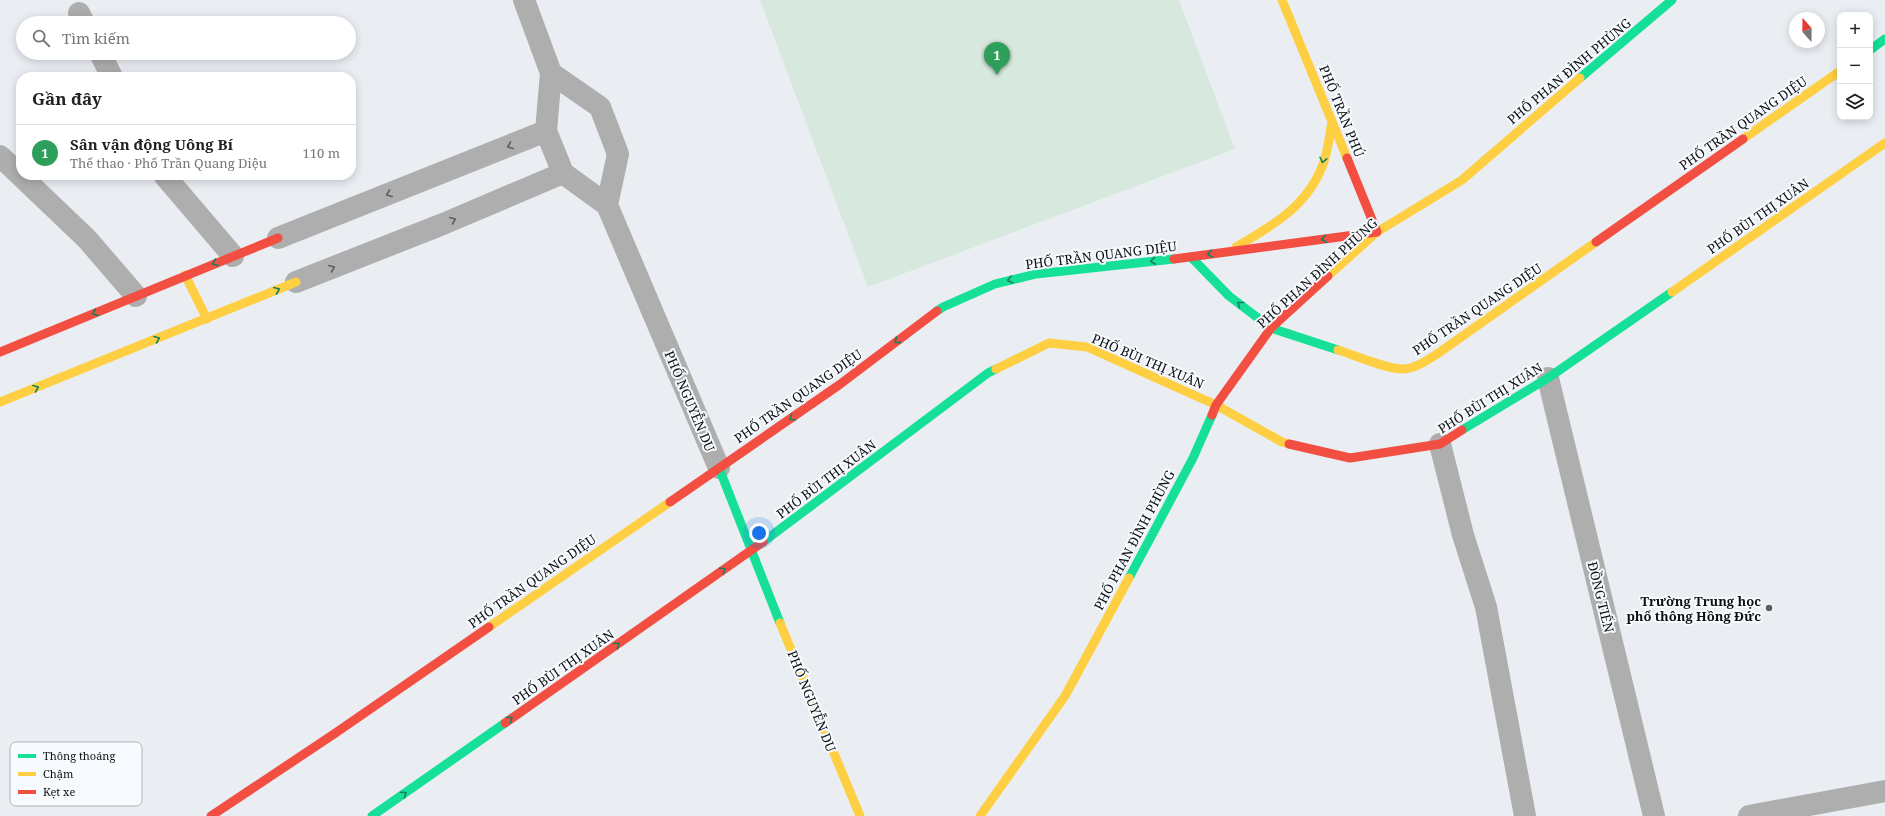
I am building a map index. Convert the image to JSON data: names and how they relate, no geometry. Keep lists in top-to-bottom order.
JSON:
{
  "streets": {
    "main road": [
      "PHỐ PHAN ĐÌNH PHÙNG",
      "PHỐ TRẦN PHÚ",
      "PHỐ TRẦN QUANG DIỆU",
      "PHỐ BÙI THỊ XUÂN",
      "PHỐ NGUYỄN DU"
    ],
    "street": ["ĐỒNG TIẾN"]
  },
  "crossings": [
    ["PHỐ PHAN ĐÌNH PHÙNG", "PHỐ TRẦN PHÚ"],
    ["PHỐ PHAN ĐÌNH PHÙNG", "PHỐ TRẦN QUANG DIỆU"],
    ["PHỐ PHAN ĐÌNH PHÙNG", "PHỐ BÙI THỊ XUÂN"],
    ["PHỐ TRẦN QUANG DIỆU", "PHỐ NGUYỄN DU"],
    ["PHỐ BÙI THỊ XUÂN", "PHỐ NGUYỄN DU"],
    ["PHỐ BÙI THỊ XUÂN", "ĐỒNG TIẾN"]
  ],
  "places": ["Trường Trung học phổ thông Hồng Đức"],
  "legend": ["Thông thoáng", "Chậm", "Kẹt xe"],
  "north": "top",
  "page": {
    "map_buttons": ["+", "−"],
    "search": "Tìm kiếm",
    "pins": "1",
    "heading": "Gần đây",
    "list": [
      {
        "mark": "1",
        "name": "Sân vận động Uông Bí",
        "note": "Thể thao · Phố Trần Quang Diệu",
        "value": "110 m"
      }
    ]
  }
}
